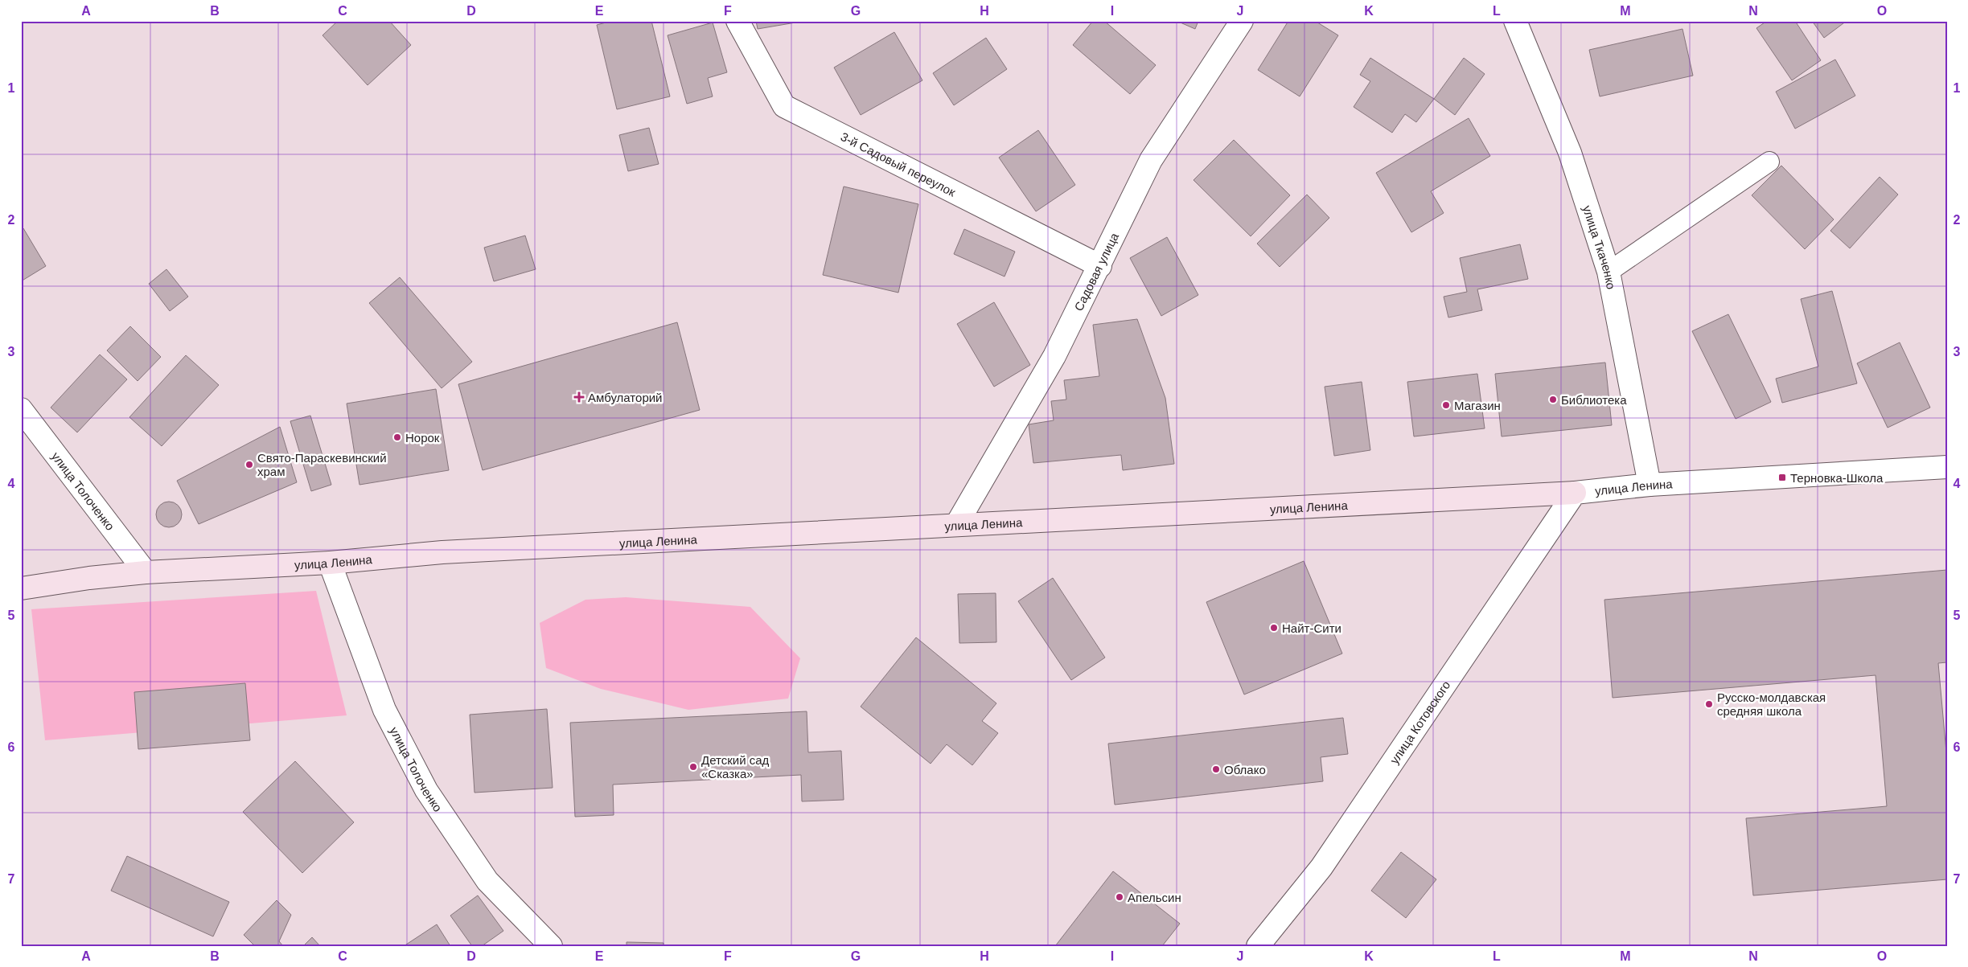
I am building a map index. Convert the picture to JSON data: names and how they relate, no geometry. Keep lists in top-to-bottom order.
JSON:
{
  "streets": {
    "street": [
      "3-й Садовый переулок",
      "улица Ткаченко",
      "Садовая улица",
      "улица Ленина",
      "улица Толоченко",
      "улица Котовского"
    ]
  },
  "crossings": [
    ["3-й Садовый переулок", "Садовая улица"],
    ["улица Ткаченко", "улица Ленина"],
    ["Садовая улица", "улица Ленина"],
    ["улица Ленина", "улица Толоченко"],
    ["улица Ленина", "улица Котовского"]
  ],
  "places": {
    "health": ["Амбулаторий"],
    "other": [
      "Библиотека",
      "Магазин",
      "Норок",
      "Свято-Параскевинский храм",
      "Найт-Сити",
      "Русско-молдавская средняя школа",
      "Детский сад «Сказка»",
      "Облако",
      "Апельсин"
    ],
    "transit": ["Терновка-Школа"]
  },
  "grid": {
    "columns": [
      "A",
      "B",
      "C",
      "D",
      "E",
      "F",
      "G",
      "H",
      "I",
      "J",
      "K",
      "L",
      "M",
      "N",
      "O"
    ],
    "rows": [
      "1",
      "2",
      "3",
      "4",
      "5",
      "6",
      "7"
    ]
  }
}
